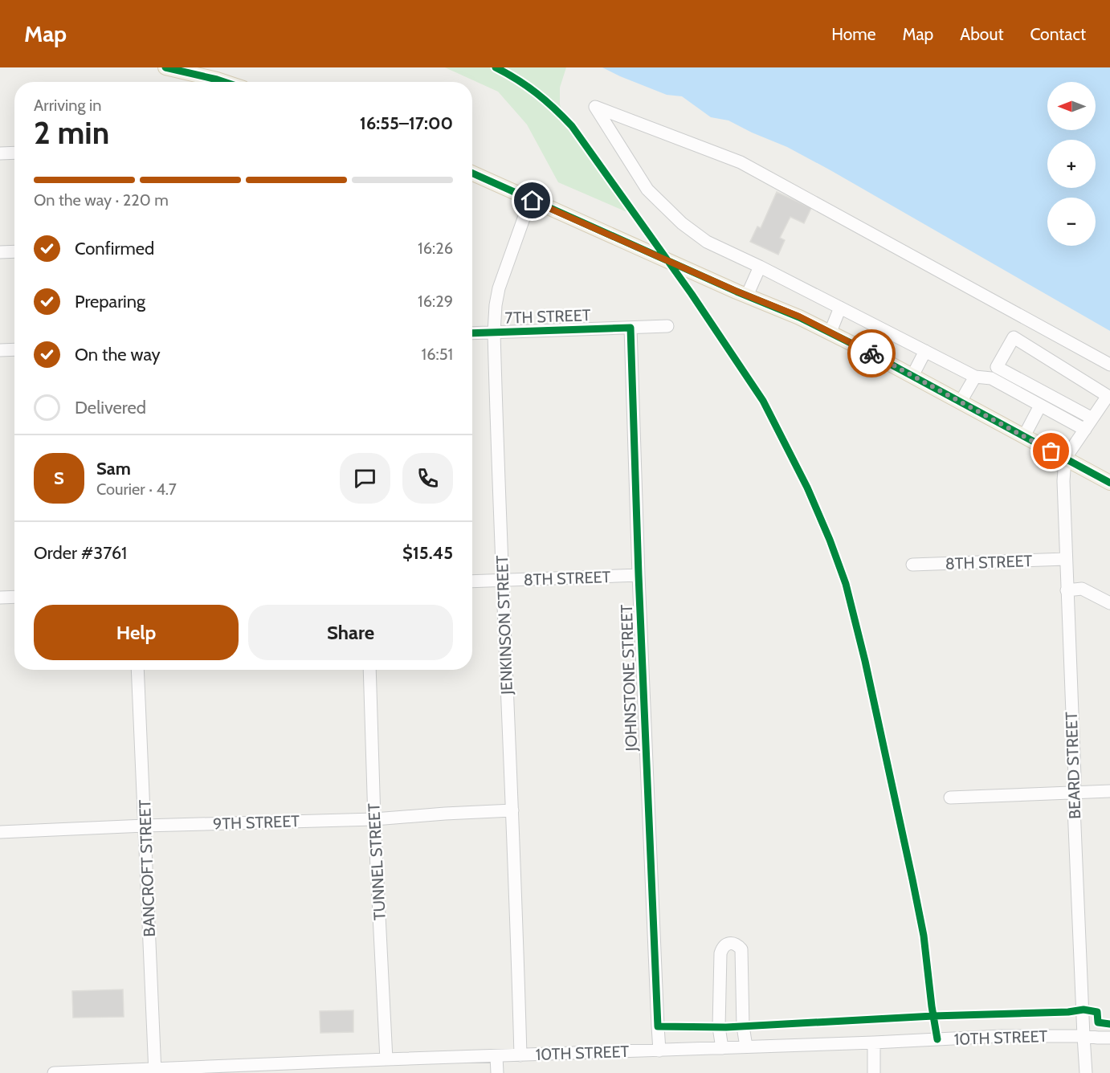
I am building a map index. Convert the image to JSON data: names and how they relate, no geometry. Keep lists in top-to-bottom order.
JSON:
{
  "streets": {
    "street": [
      "7TH STREET",
      "8TH STREET",
      "JENKINSON STREET",
      "JOHNSTONE STREET",
      "BEARD STREET",
      "9TH STREET",
      "TUNNEL STREET",
      "BANCROFT STREET",
      "10TH STREET"
    ]
  },
  "crossings": [
    ["7TH STREET", "JENKINSON STREET"],
    ["7TH STREET", "JOHNSTONE STREET"],
    ["8TH STREET", "JENKINSON STREET"],
    ["8TH STREET", "JOHNSTONE STREET"],
    ["8TH STREET", "BEARD STREET"],
    ["JENKINSON STREET", "9TH STREET"],
    ["JENKINSON STREET", "10TH STREET"],
    ["JOHNSTONE STREET", "10TH STREET"],
    ["BEARD STREET", "10TH STREET"],
    ["9TH STREET", "TUNNEL STREET"],
    ["9TH STREET", "BANCROFT STREET"],
    ["TUNNEL STREET", "10TH STREET"],
    ["BANCROFT STREET", "10TH STREET"]
  ],
  "north": "left",
  "page": {
    "header": "Map",
    "nav": [
      "Home",
      "Map",
      "About",
      "Contact"
    ],
    "map_buttons": ["+", "−"],
    "heading": ["2 min", "Arriving in", "16:55–17:00"],
    "panel": [
      "Sam",
      "Courier · 4.7",
      "Order #3761",
      "$15.45"
    ],
    "bar": "On the way · 220 m",
    "list": [
      ["Confirmed", "16:26"],
      ["Preparing", "16:29"],
      ["On the way", "16:51"],
      "Delivered"
    ],
    "round": "S",
    "buttons": ["Help", "Share"]
  }
}
